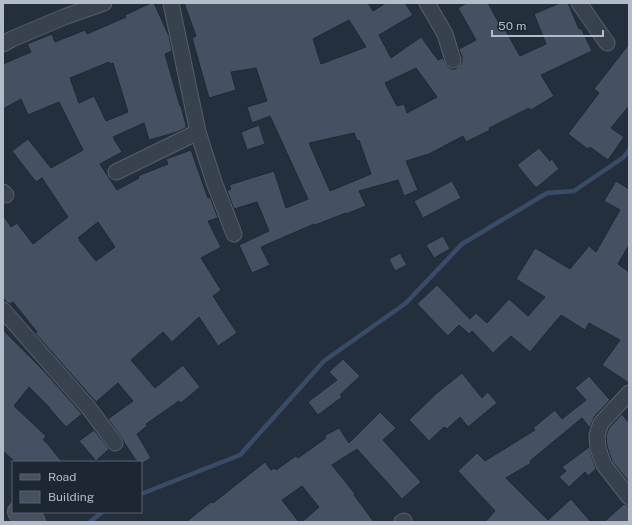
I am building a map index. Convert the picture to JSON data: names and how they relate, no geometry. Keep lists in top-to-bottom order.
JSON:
{
  "legend": ["Road", "Building"],
  "scale_bar": "50 m"
}
